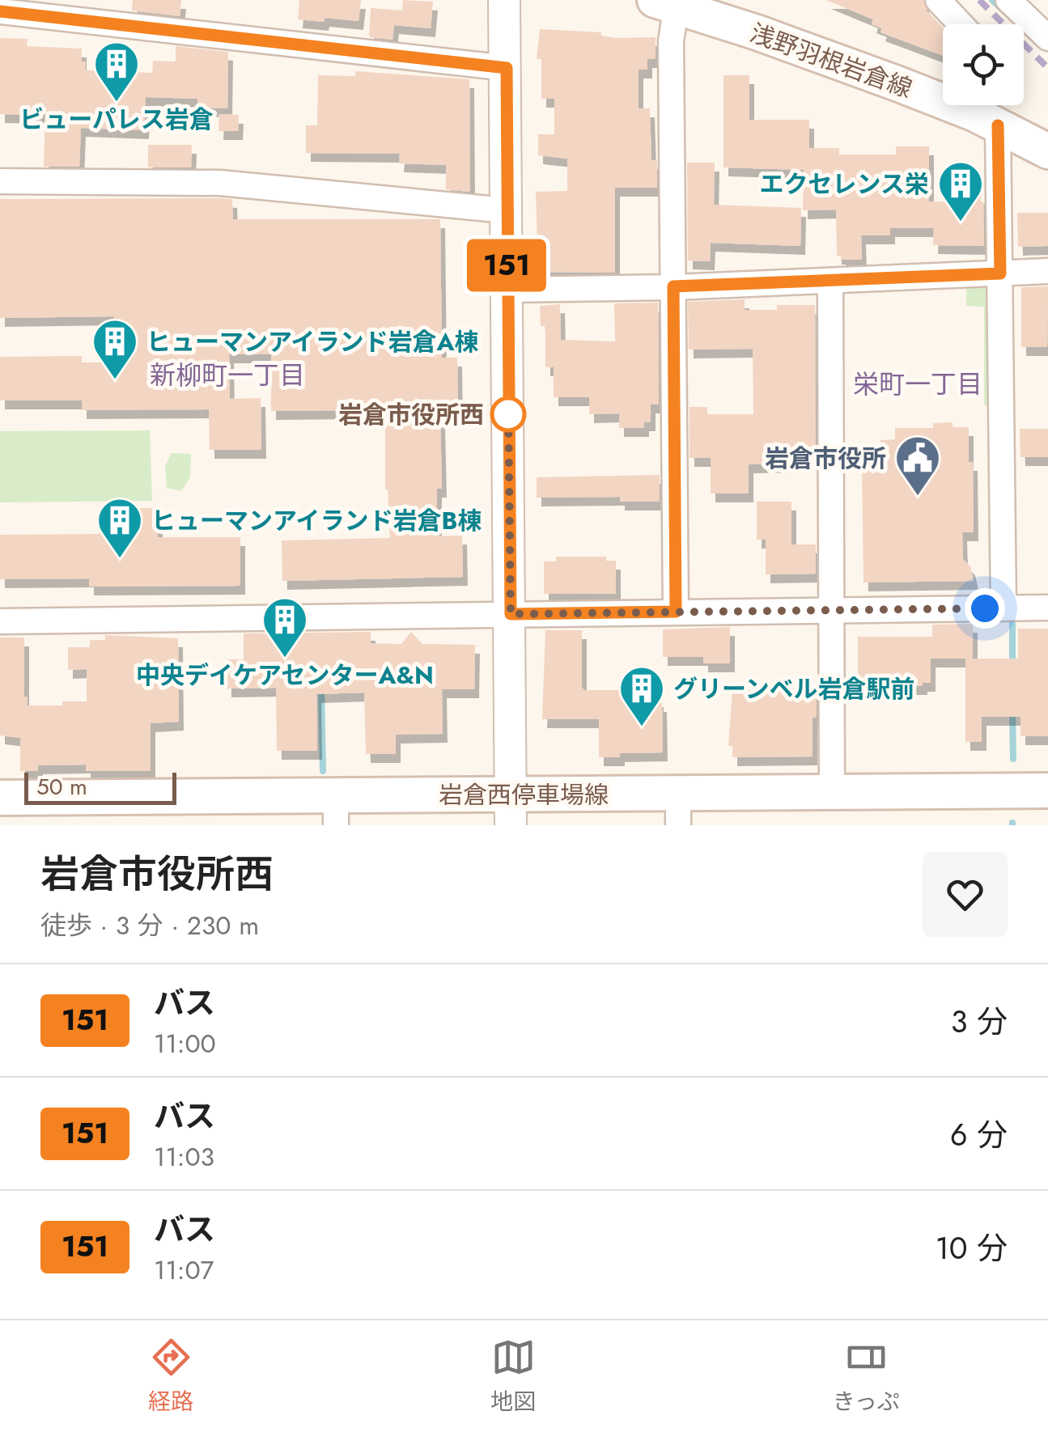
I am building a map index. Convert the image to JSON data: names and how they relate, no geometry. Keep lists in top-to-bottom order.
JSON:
{
  "streets": {
    "main road": ["浅野羽根岩倉線", "岩倉西停車場線"]
  },
  "districts": ["新柳町一丁目", "栄町一丁目"],
  "places": {
    "building": [
      "ビューパレス岩倉",
      "エクセレンス栄",
      "ヒューマンアイランド岩倉A棟",
      "ヒューマンアイランド岩倉B棟",
      "中央デイケアセンターA&N",
      "グリーンベル岩倉駅前"
    ],
    "other": ["岩倉市役所西"],
    "public building": ["岩倉市役所"]
  },
  "lines": ["bus line 151"],
  "scale_bar": "50 m",
  "page": {
    "on_map": "151",
    "scale": "50 m",
    "heading": ["岩倉市役所西", "徒歩 · 3 分 · 230 m"],
    "list": [
      {
        "mark": "151",
        "name": "バス",
        "note": "11:00",
        "value": "3 分"
      },
      {
        "mark": "151",
        "name": "バス",
        "note": "11:03",
        "value": "6 分"
      },
      {
        "mark": "151",
        "name": "バス",
        "note": "11:07",
        "value": "10 分"
      }
    ],
    "tabs": ["経路", "地図", "きっぷ"]
  }
}
